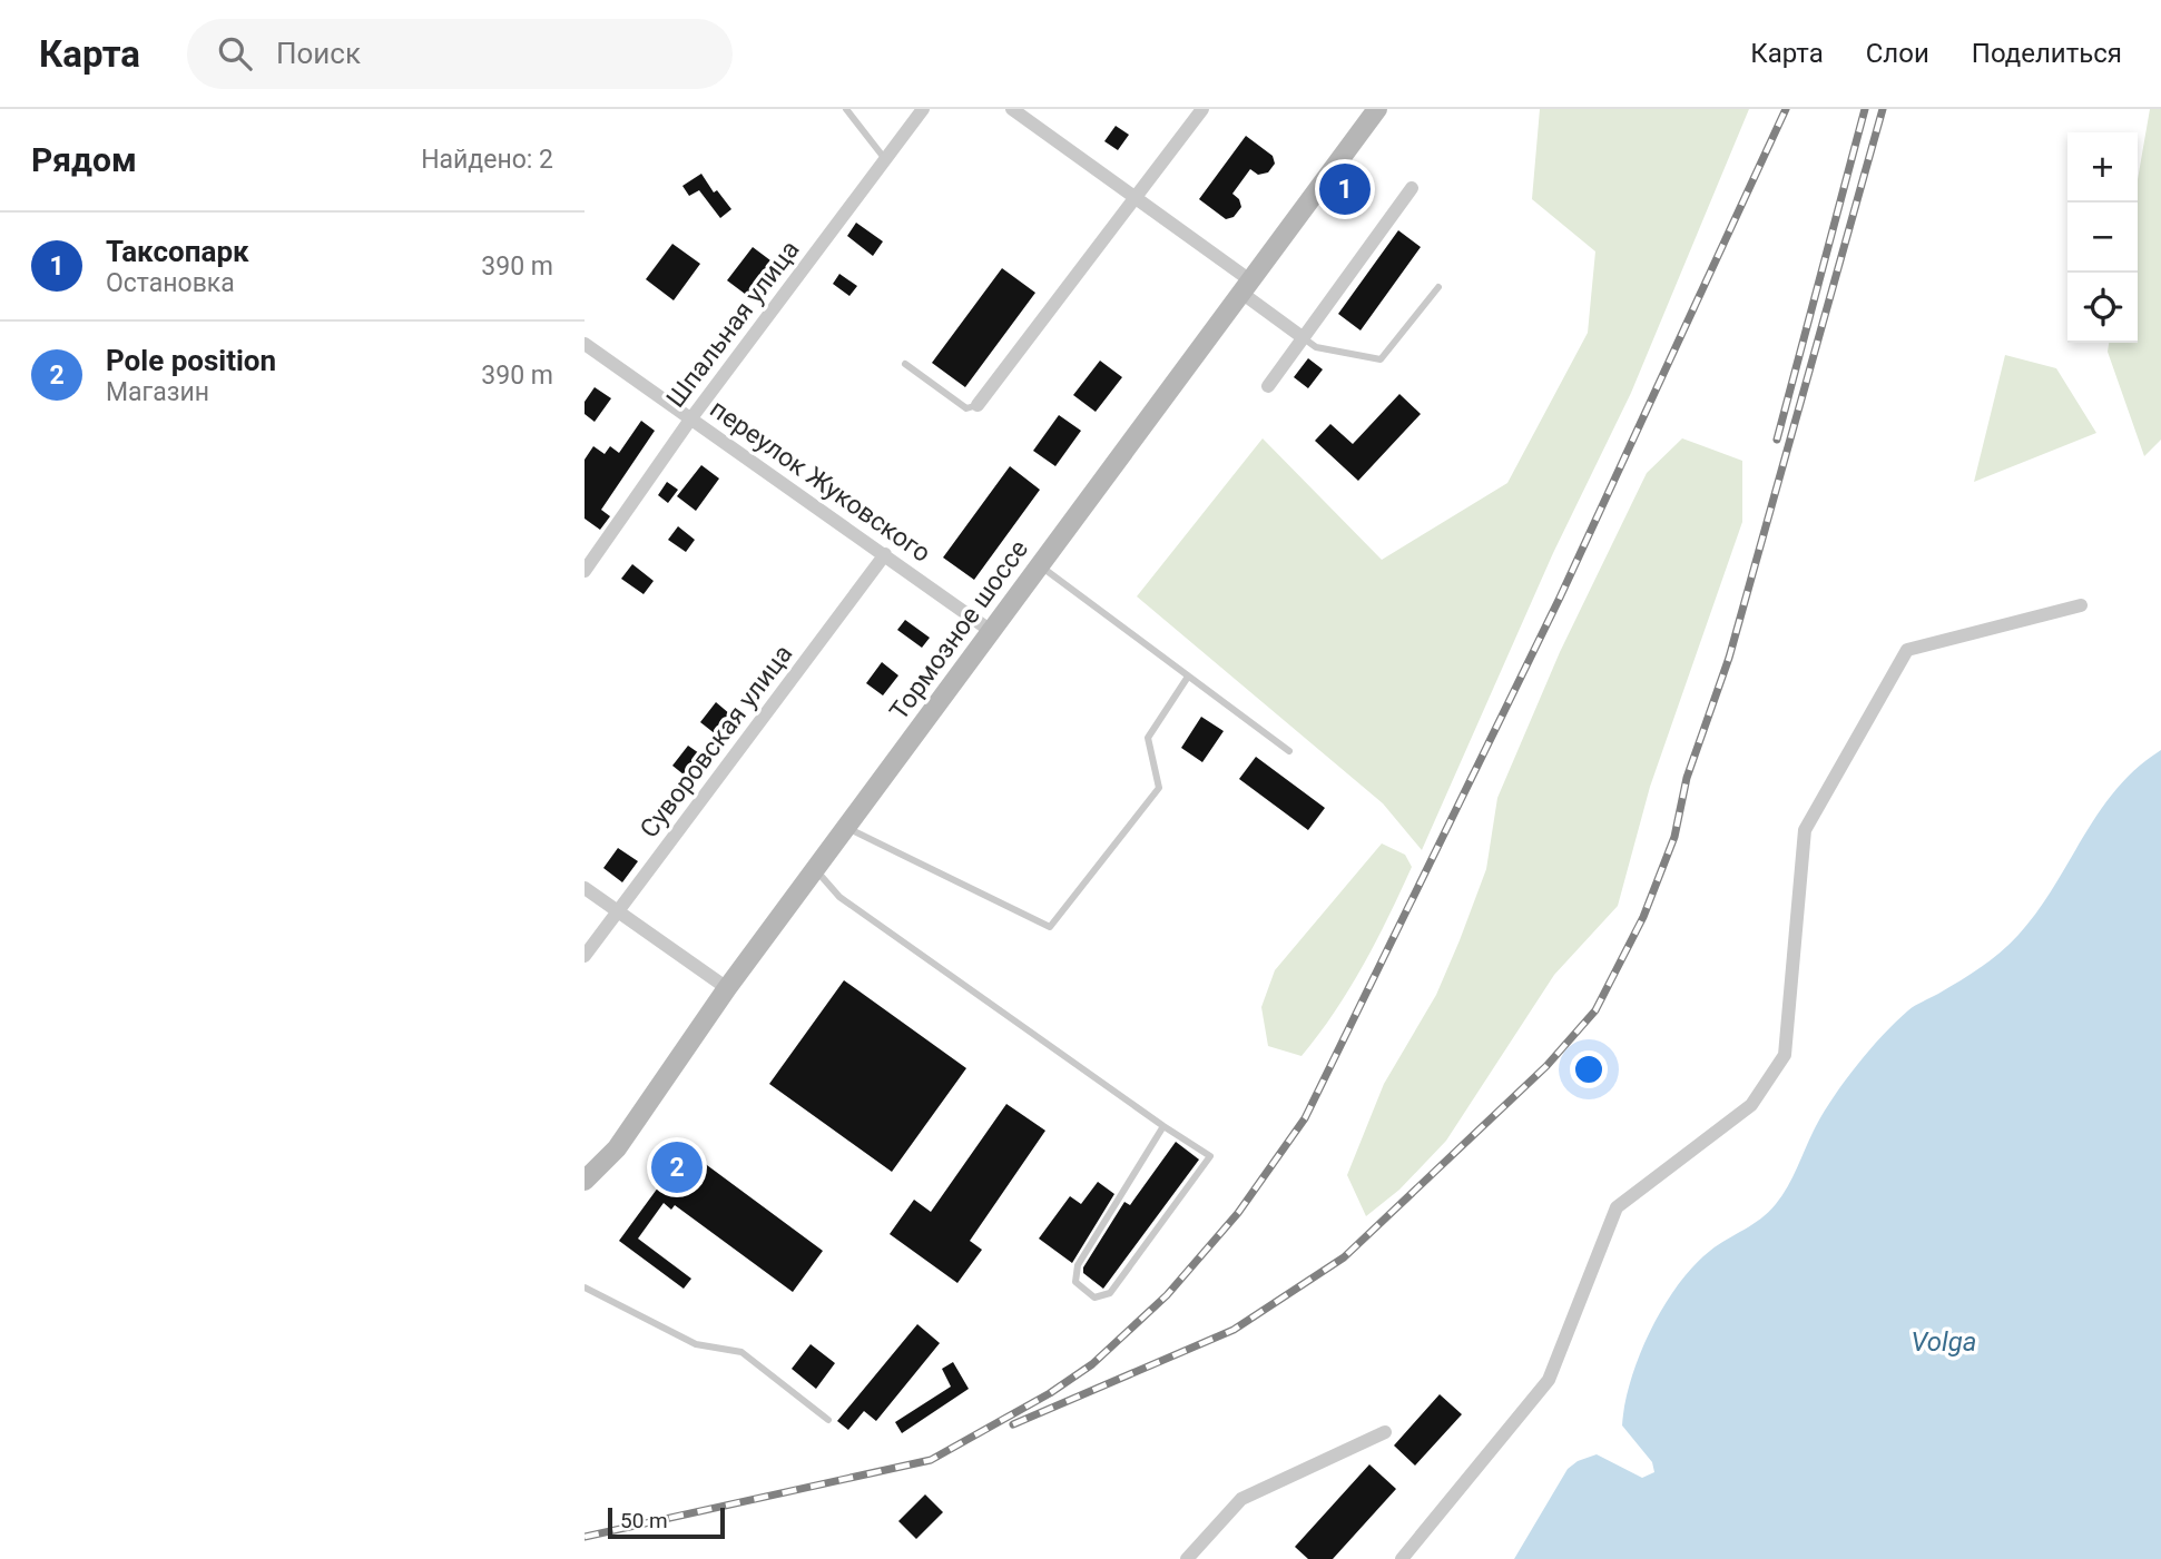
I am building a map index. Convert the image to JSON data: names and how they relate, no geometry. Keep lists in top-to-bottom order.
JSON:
{
  "streets": {
    "street": [
      "Шпальная улица",
      "переулок Жуковского",
      "Тормозное шоссе",
      "Суворовская улица"
    ]
  },
  "crossings": [
    ["Шпальная улица", "переулок Жуковского"],
    ["переулок Жуковского", "Тормозное шоссе"],
    ["переулок Жуковского", "Суворовская улица"]
  ],
  "water": ["Volga"],
  "scale_bar": "50 m",
  "page": {
    "header": "Карта",
    "search": "Поиск",
    "nav": ["Карта", "Слои", "Поделиться"],
    "heading": ["Рядом", "Найдено: 2"],
    "map_buttons": ["+", "−"],
    "pins": ["1", "2"],
    "list": [
      {
        "mark": "1",
        "name": "Таксопарк",
        "note": "Остановка",
        "value": "390 m"
      },
      {
        "mark": "2",
        "name": "Pole position",
        "note": "Магазин",
        "value": "390 m"
      }
    ],
    "scale": "50 m"
  }
}
